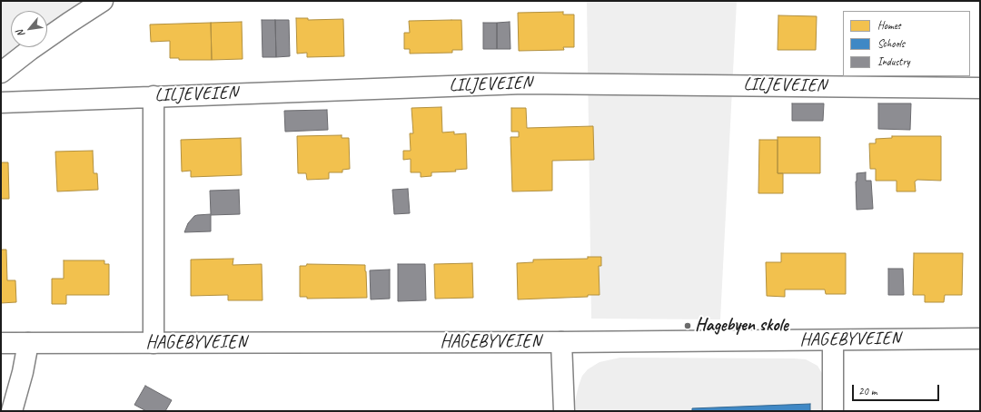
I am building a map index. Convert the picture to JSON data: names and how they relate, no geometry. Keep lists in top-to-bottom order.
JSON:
{
  "streets": {
    "street": ["LILJEVEIEN", "HAGEBYVEIEN"]
  },
  "places": ["Hagebyen skole"],
  "legend": ["Homes", "Schools", "Industry"],
  "scale_bar": "20 m",
  "north": "bottom left"
}
